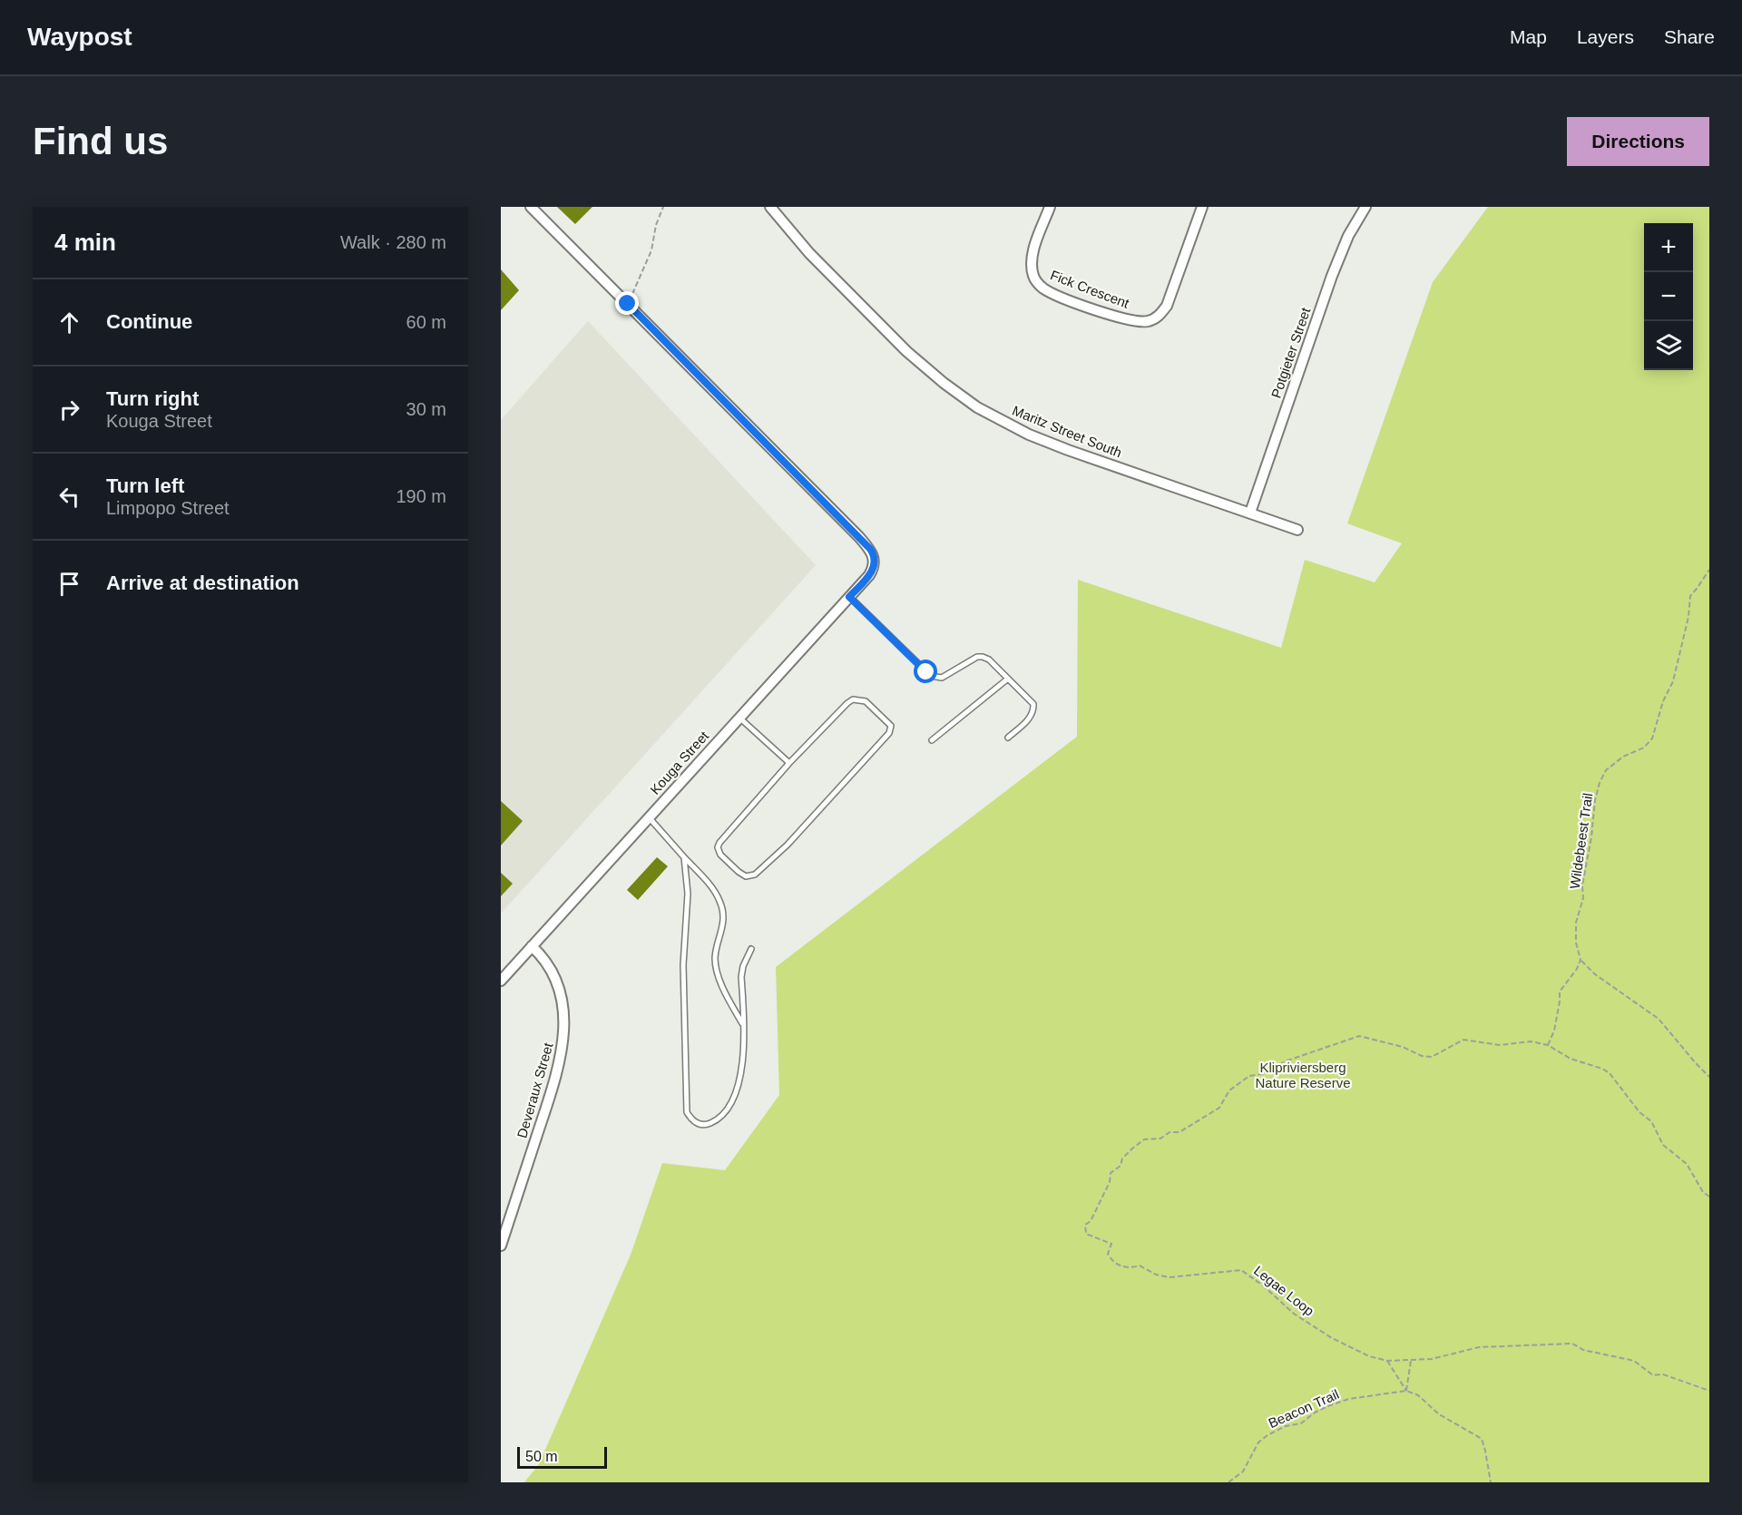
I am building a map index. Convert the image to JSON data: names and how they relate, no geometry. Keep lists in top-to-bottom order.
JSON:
{
  "streets": {
    "street": [
      "Fick Crescent",
      "Potgieter Street",
      "Maritz Street South",
      "Kouga Street",
      "Deveraux Street"
    ],
    "path": ["Wildebeest Trail", "Legae Loop", "Beacon Trail"]
  },
  "crossings": [
    ["Potgieter Street", "Maritz Street South"],
    ["Kouga Street", "Deveraux Street"]
  ],
  "parks": ["Klipriviersberg Nature Reserve"],
  "scale_bar": "50 m",
  "page": {
    "header": "Waypost",
    "nav": ["Map", "Layers", "Share"],
    "buttons": "Directions",
    "title": "Find us",
    "heading": ["4 min", "Walk · 280 m"],
    "map_buttons": ["+", "−"],
    "list": [
      ["Continue", "60 m"],
      ["Turn right", "Kouga Street", "30 m"],
      ["Turn left", "Limpopo Street", "190 m"],
      "Arrive at destination"
    ],
    "scale": "50 m"
  }
}
